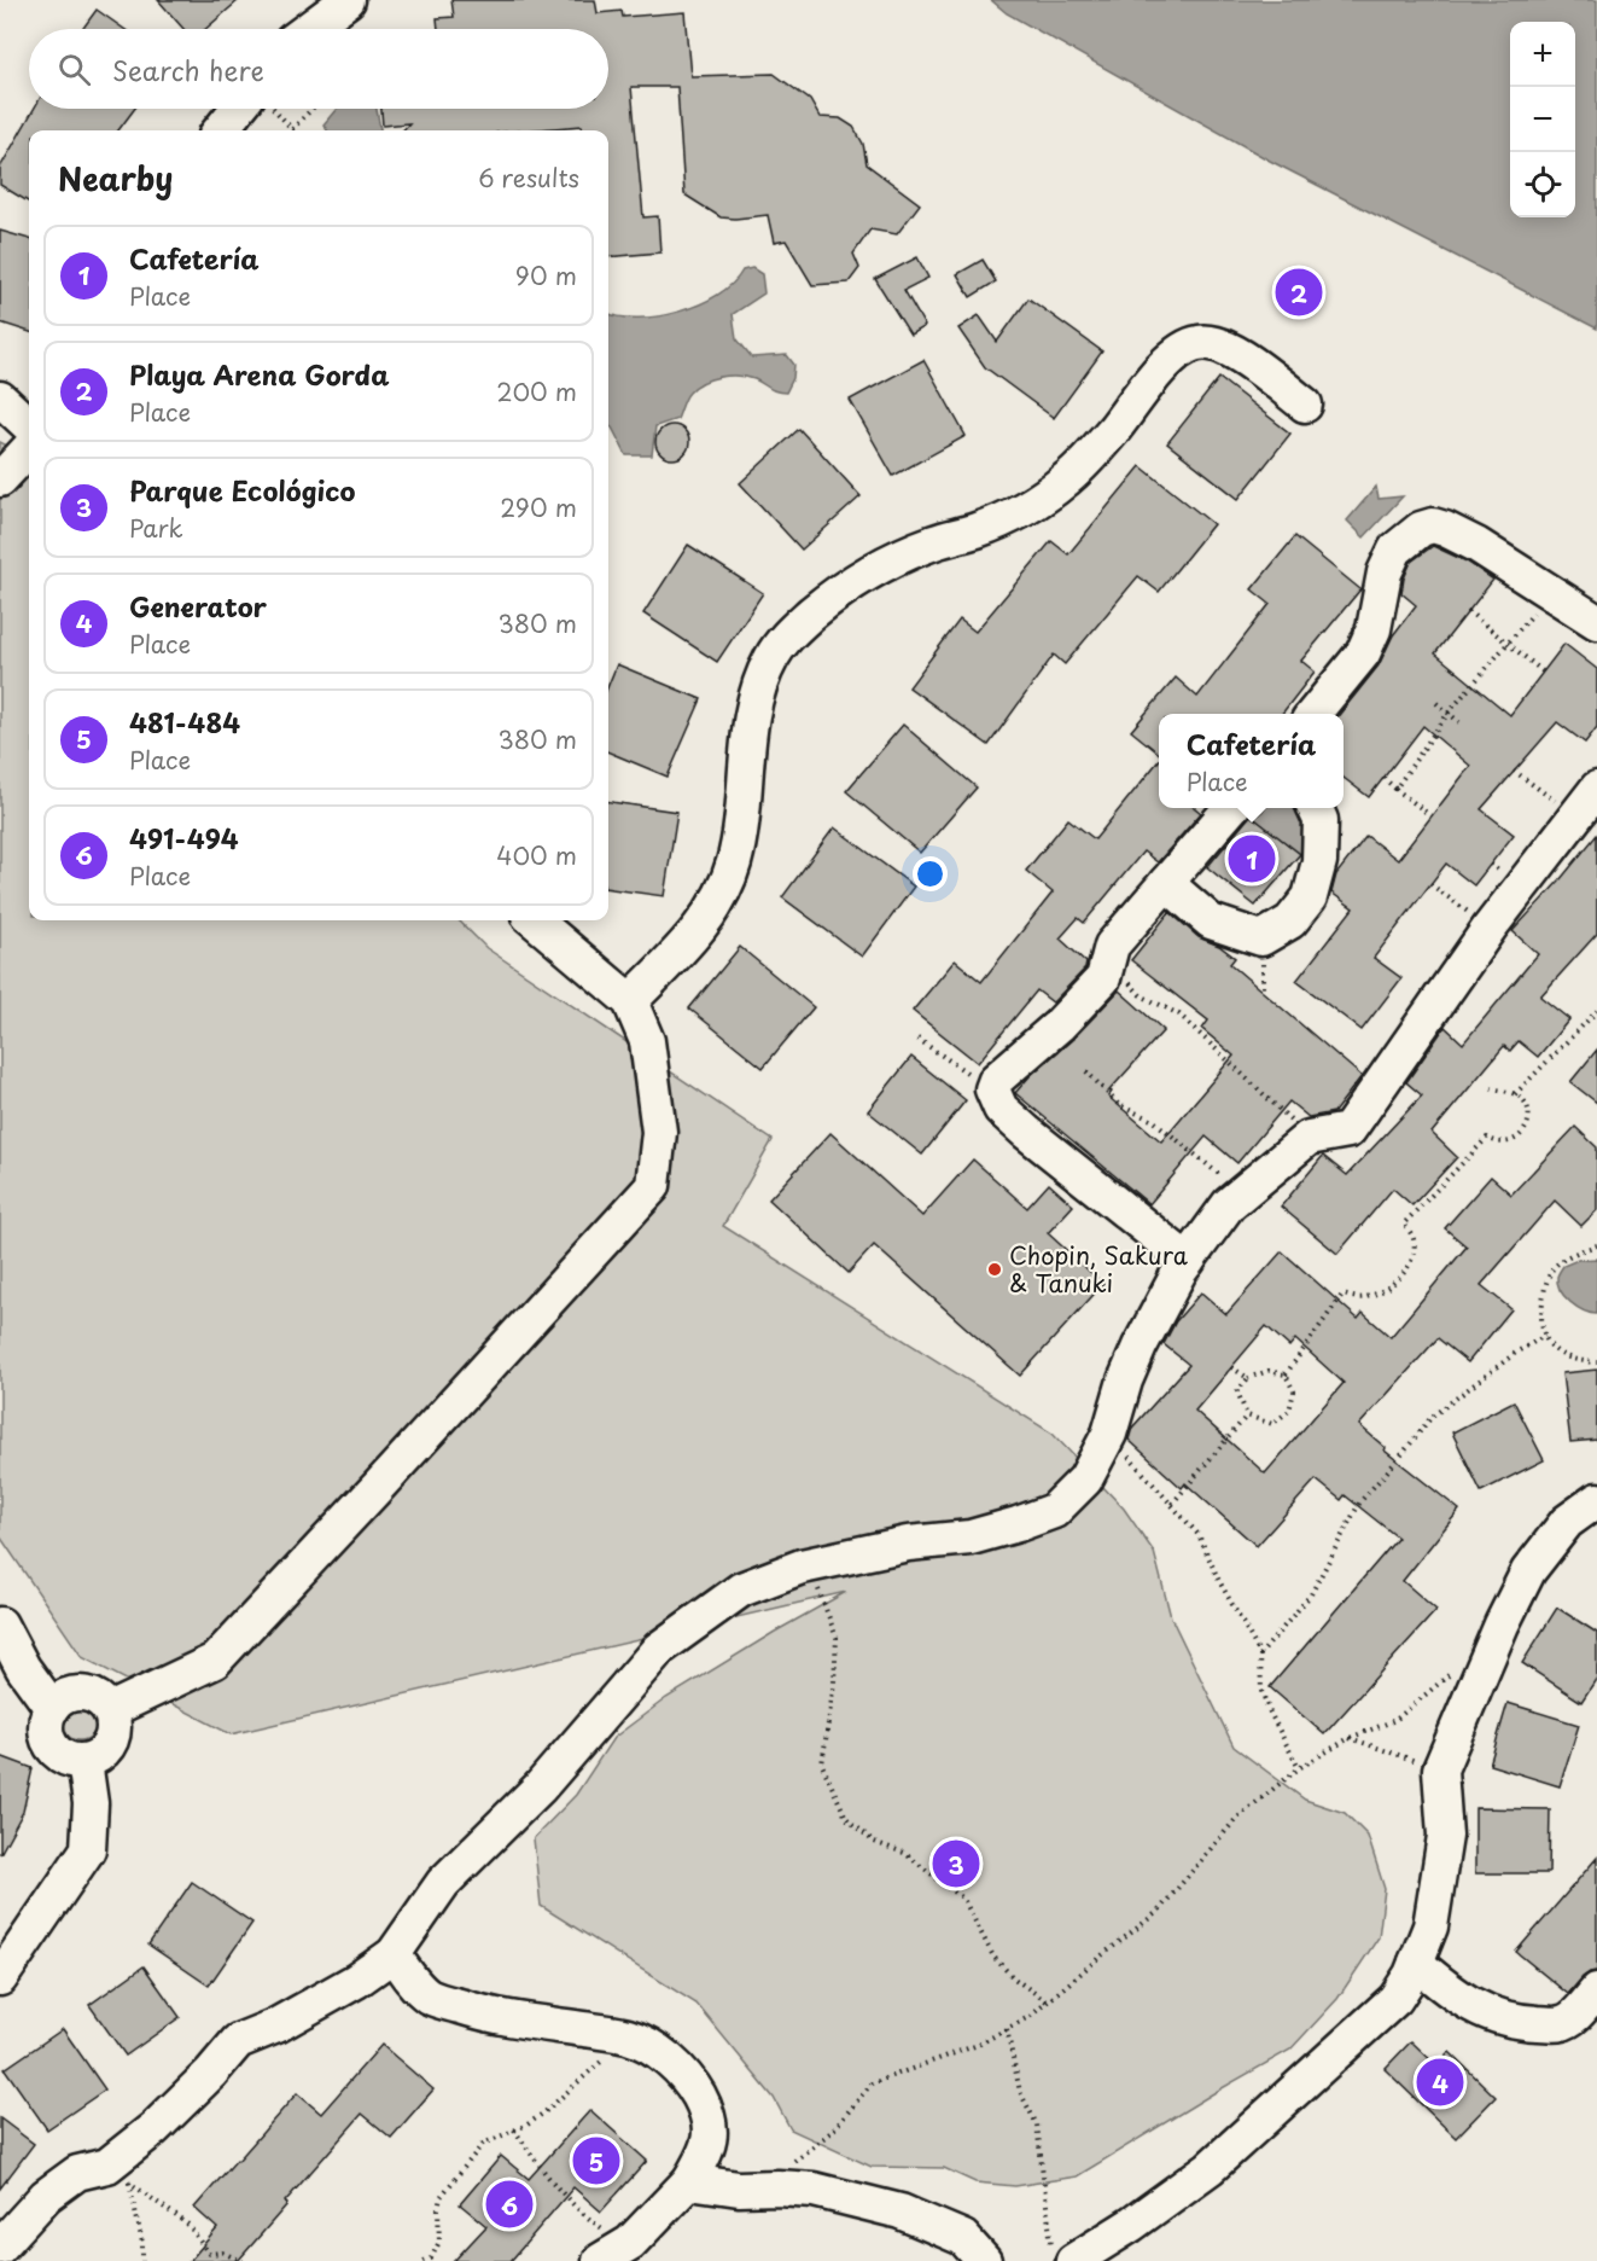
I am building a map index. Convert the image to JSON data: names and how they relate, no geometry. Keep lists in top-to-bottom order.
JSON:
{
  "places": ["Chopin, Sakura & Tanuki"],
  "page": {
    "map_buttons": ["+", "−"],
    "search": "Search here",
    "heading": ["Nearby", "6 results"],
    "list": [
      {
        "mark": "1",
        "name": "Cafetería",
        "note": "Place",
        "value": "90 m"
      },
      {
        "mark": "2",
        "name": "Playa Arena Gorda",
        "note": "Place",
        "value": "200 m"
      },
      {
        "mark": "3",
        "name": "Parque Ecológico",
        "note": "Park",
        "value": "290 m"
      },
      {
        "mark": "4",
        "name": "Generator",
        "note": "Place",
        "value": "380 m"
      },
      {
        "mark": "5",
        "name": "481-484",
        "note": "Place",
        "value": "380 m"
      },
      {
        "mark": "6",
        "name": "491-494",
        "note": "Place",
        "value": "400 m"
      }
    ],
    "pins": [
      "2",
      "1",
      "3",
      "4",
      "5",
      "6"
    ],
    "popup": ["Cafetería", "Place"]
  }
}
